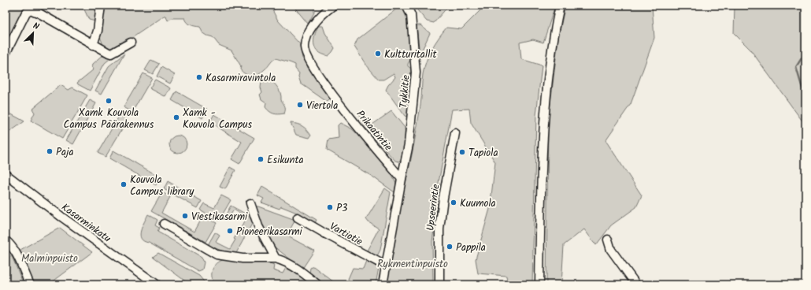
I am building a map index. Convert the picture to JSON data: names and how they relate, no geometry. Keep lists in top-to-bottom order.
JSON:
{
  "streets": {
    "street": [
      "Tykkitie",
      "Prikaatintie",
      "Upseerintie",
      "Kasarminkatu",
      "Vartiotie"
    ]
  },
  "crossings": [
    ["Tykkitie", "Prikaatintie"]
  ],
  "parks": ["Malminpuisto", "Rykmentinpuisto"],
  "places": [
    "Kultturitallit",
    "Kasarmiravintola",
    "Xamk Kouvola Campus Päärakennus",
    "Viertola",
    "Xamk - Kouvola Campus",
    "Paja",
    "Tapiola",
    "Esikunta",
    "Kouvola Campus library",
    "Kuumola",
    "P3",
    "Viestikasarmi",
    "Pioneerikasarmi",
    "Pappila"
  ],
  "north": "top right"
}
